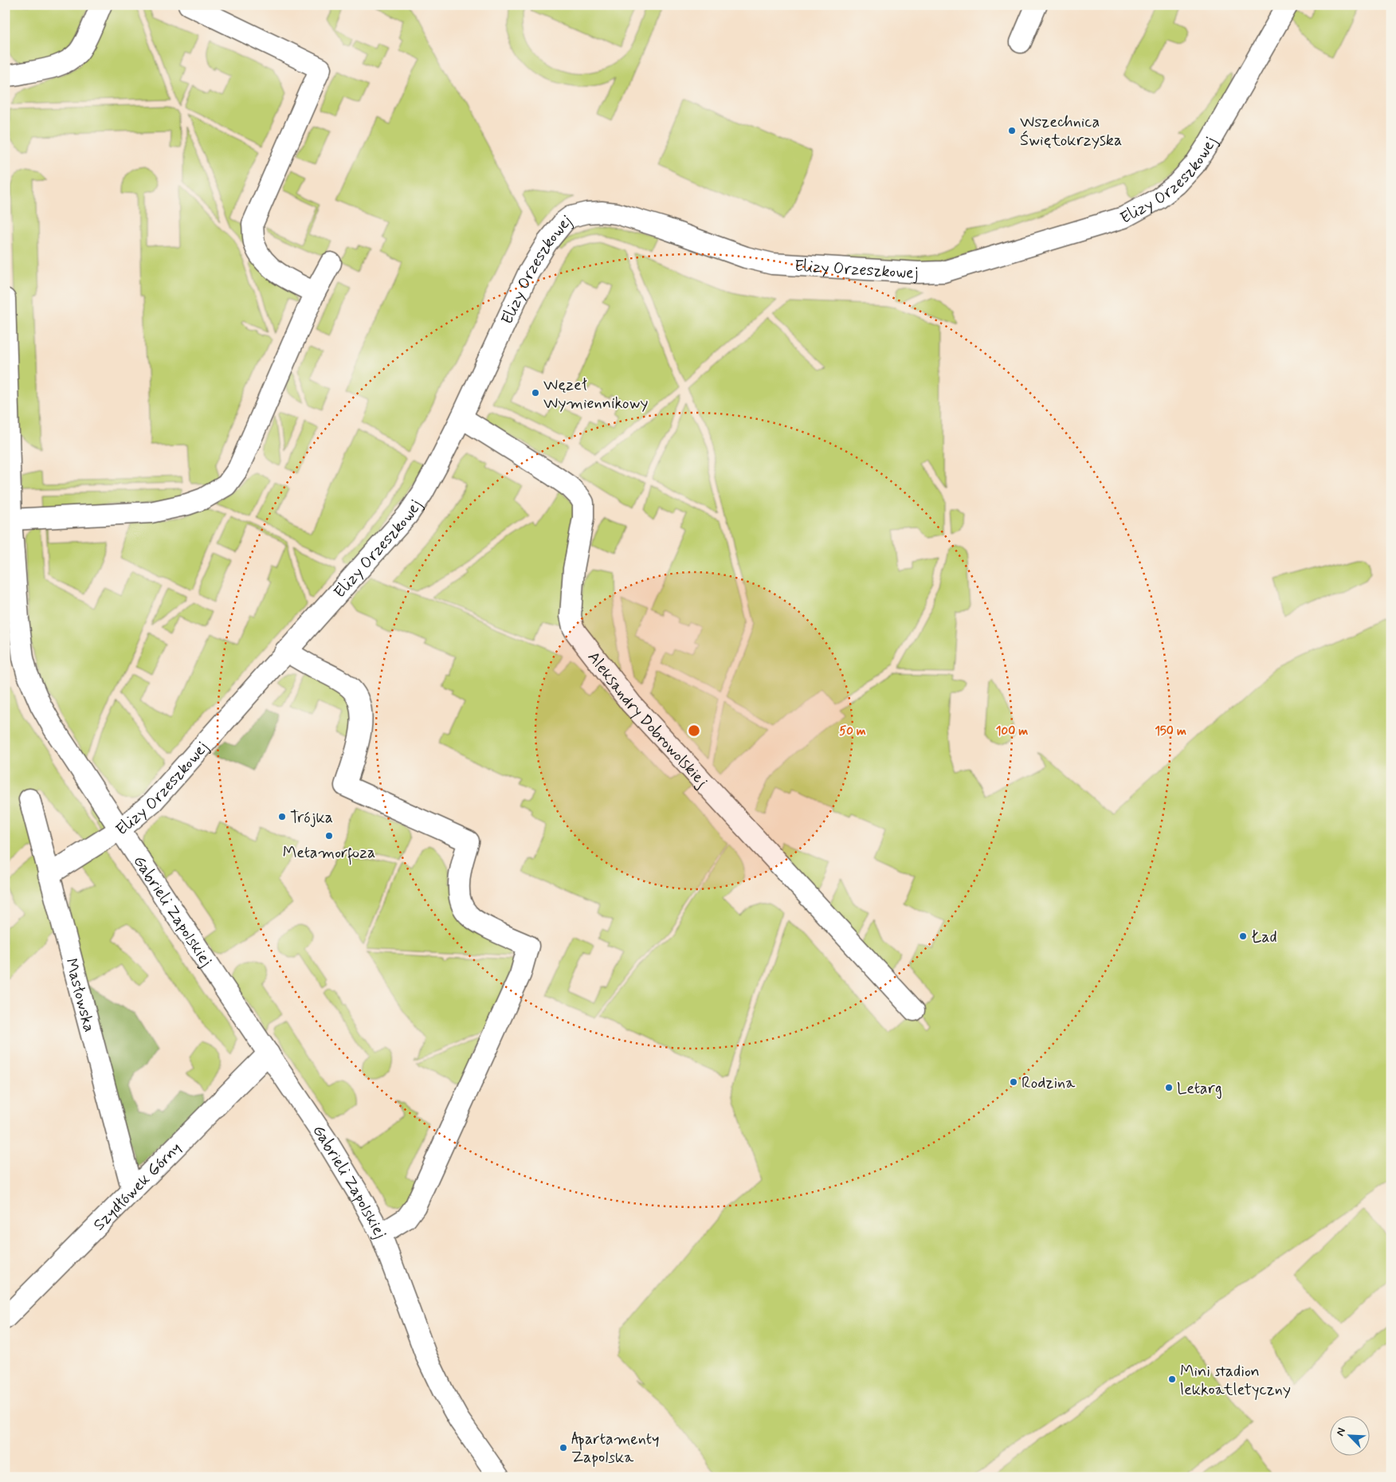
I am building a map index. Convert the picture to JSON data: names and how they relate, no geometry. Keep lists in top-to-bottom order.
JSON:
{
  "streets": {
    "street": [
      "Elizy Orzeszkowej",
      "Aleksandry Dobrowolskiej",
      "Gabrieli Zapolskiej",
      "Masłowska",
      "Szydłówek Górny"
    ]
  },
  "crossings": [
    ["Elizy Orzeszkowej", "Aleksandry Dobrowolskiej"],
    ["Elizy Orzeszkowej", "Gabrieli Zapolskiej"],
    ["Elizy Orzeszkowej", "Masłowska"],
    ["Gabrieli Zapolskiej", "Szydłówek Górny"],
    ["Masłowska", "Szydłówek Górny"]
  ],
  "places": [
    "Wszechnica Świętokrzyska",
    "Węzeł Wymiennikowy",
    "Trójka",
    "Metamorfoza",
    "Ład",
    "Rodzina",
    "Letarg",
    "Mini stadion lekkoatletyczny",
    "Apartamenty Zapolska"
  ],
  "north": "top left",
  "rings": ["50 m", "100 m", "150 m"]
}
